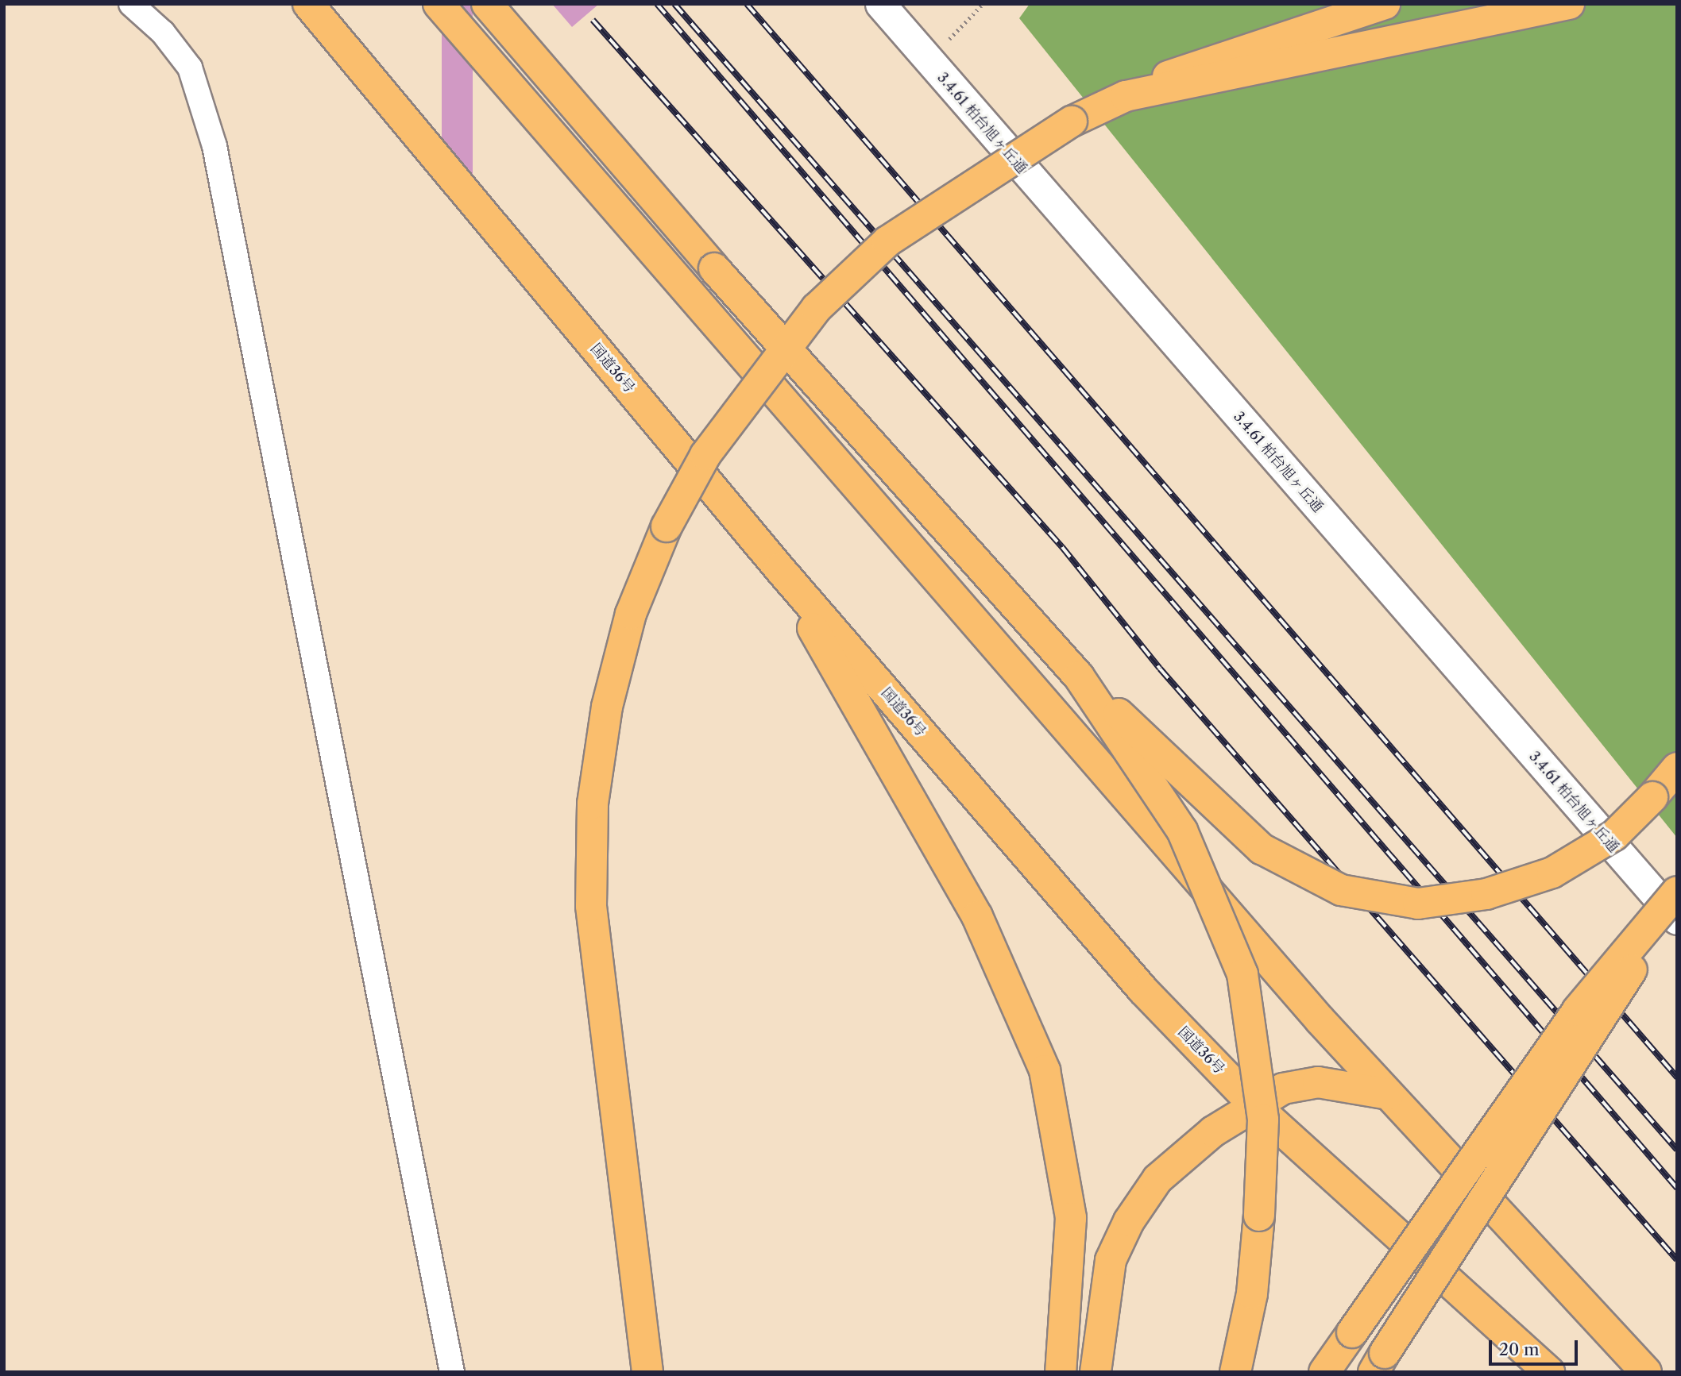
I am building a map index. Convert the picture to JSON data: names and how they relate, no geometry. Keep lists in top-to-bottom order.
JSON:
{
  "streets": {
    "highway": ["国道36号"],
    "street": ["3.4.61 柏台旭ヶ丘通"]
  },
  "scale_bar": "20 m"
}
